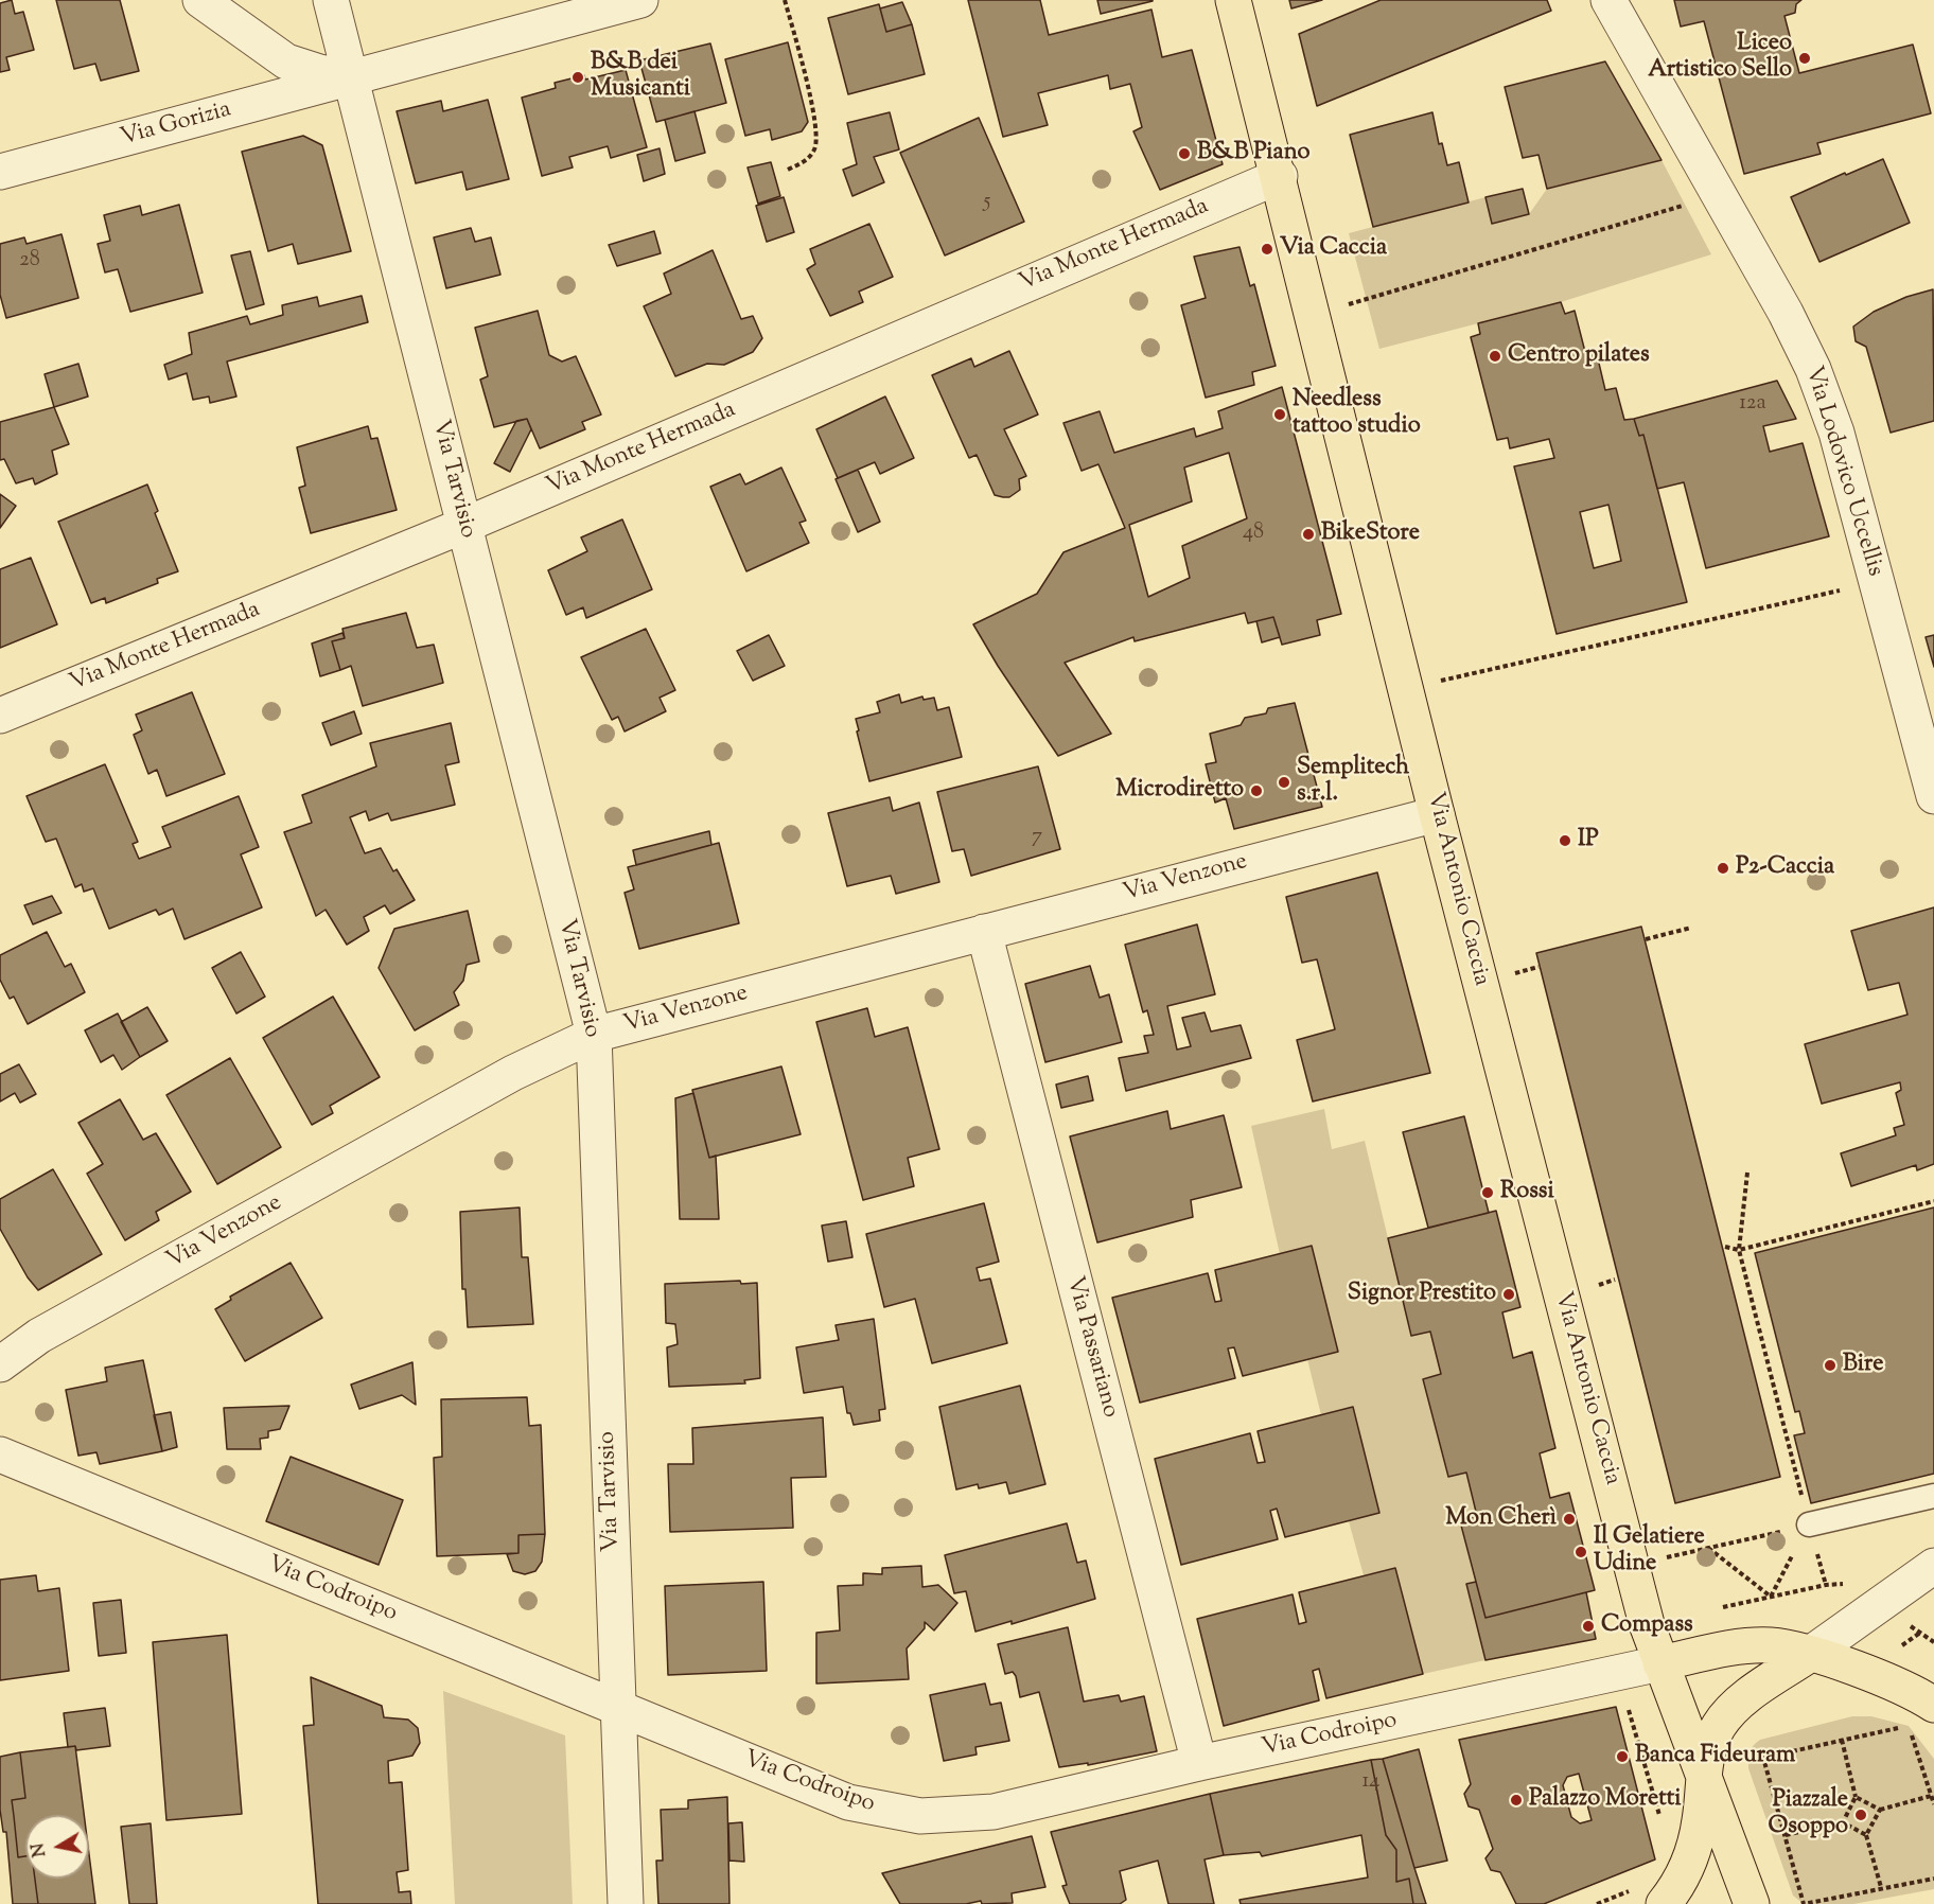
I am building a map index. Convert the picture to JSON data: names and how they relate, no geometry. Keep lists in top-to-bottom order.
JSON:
{
  "streets": {
    "main road": ["Via Antonio Caccia"],
    "street": [
      "Via Gorizia",
      "Via Monte Hermada",
      "Via Lodovico Uccellis",
      "Via Tarvisio",
      "Via Venzone",
      "Via Passariano",
      "Via Codroipo"
    ]
  },
  "crossings": [
    ["Via Gorizia", "Via Tarvisio"],
    ["Via Monte Hermada", "Via Tarvisio"],
    ["Via Monte Hermada", "Via Antonio Caccia"],
    ["Via Tarvisio", "Via Venzone"],
    ["Via Tarvisio", "Via Codroipo"],
    ["Via Venzone", "Via Antonio Caccia"],
    ["Via Venzone", "Via Passariano"],
    ["Via Antonio Caccia", "Via Codroipo"],
    ["Via Passariano", "Via Codroipo"]
  ],
  "places": [
    "Liceo Artistico Sello",
    "B&B dei Musicanti",
    "B&B Piano",
    "Via Caccia",
    "Centro pilates",
    "Needless tattoo studio",
    "BikeStore",
    "Semplitech s.r.l.",
    "Microdiretto",
    "IP",
    "P2-Caccia",
    "Rossi",
    "Signor Prestito",
    "Bire",
    "Mon Cherì",
    "Il Gelatiere Udine",
    "Compass",
    "Banca Fideuram",
    "Palazzo Moretti",
    "Piazzale Osoppo"
  ],
  "house_numbers": [
    "5",
    "28",
    "12a",
    "48",
    "7",
    "14"
  ],
  "north": "left"
}
